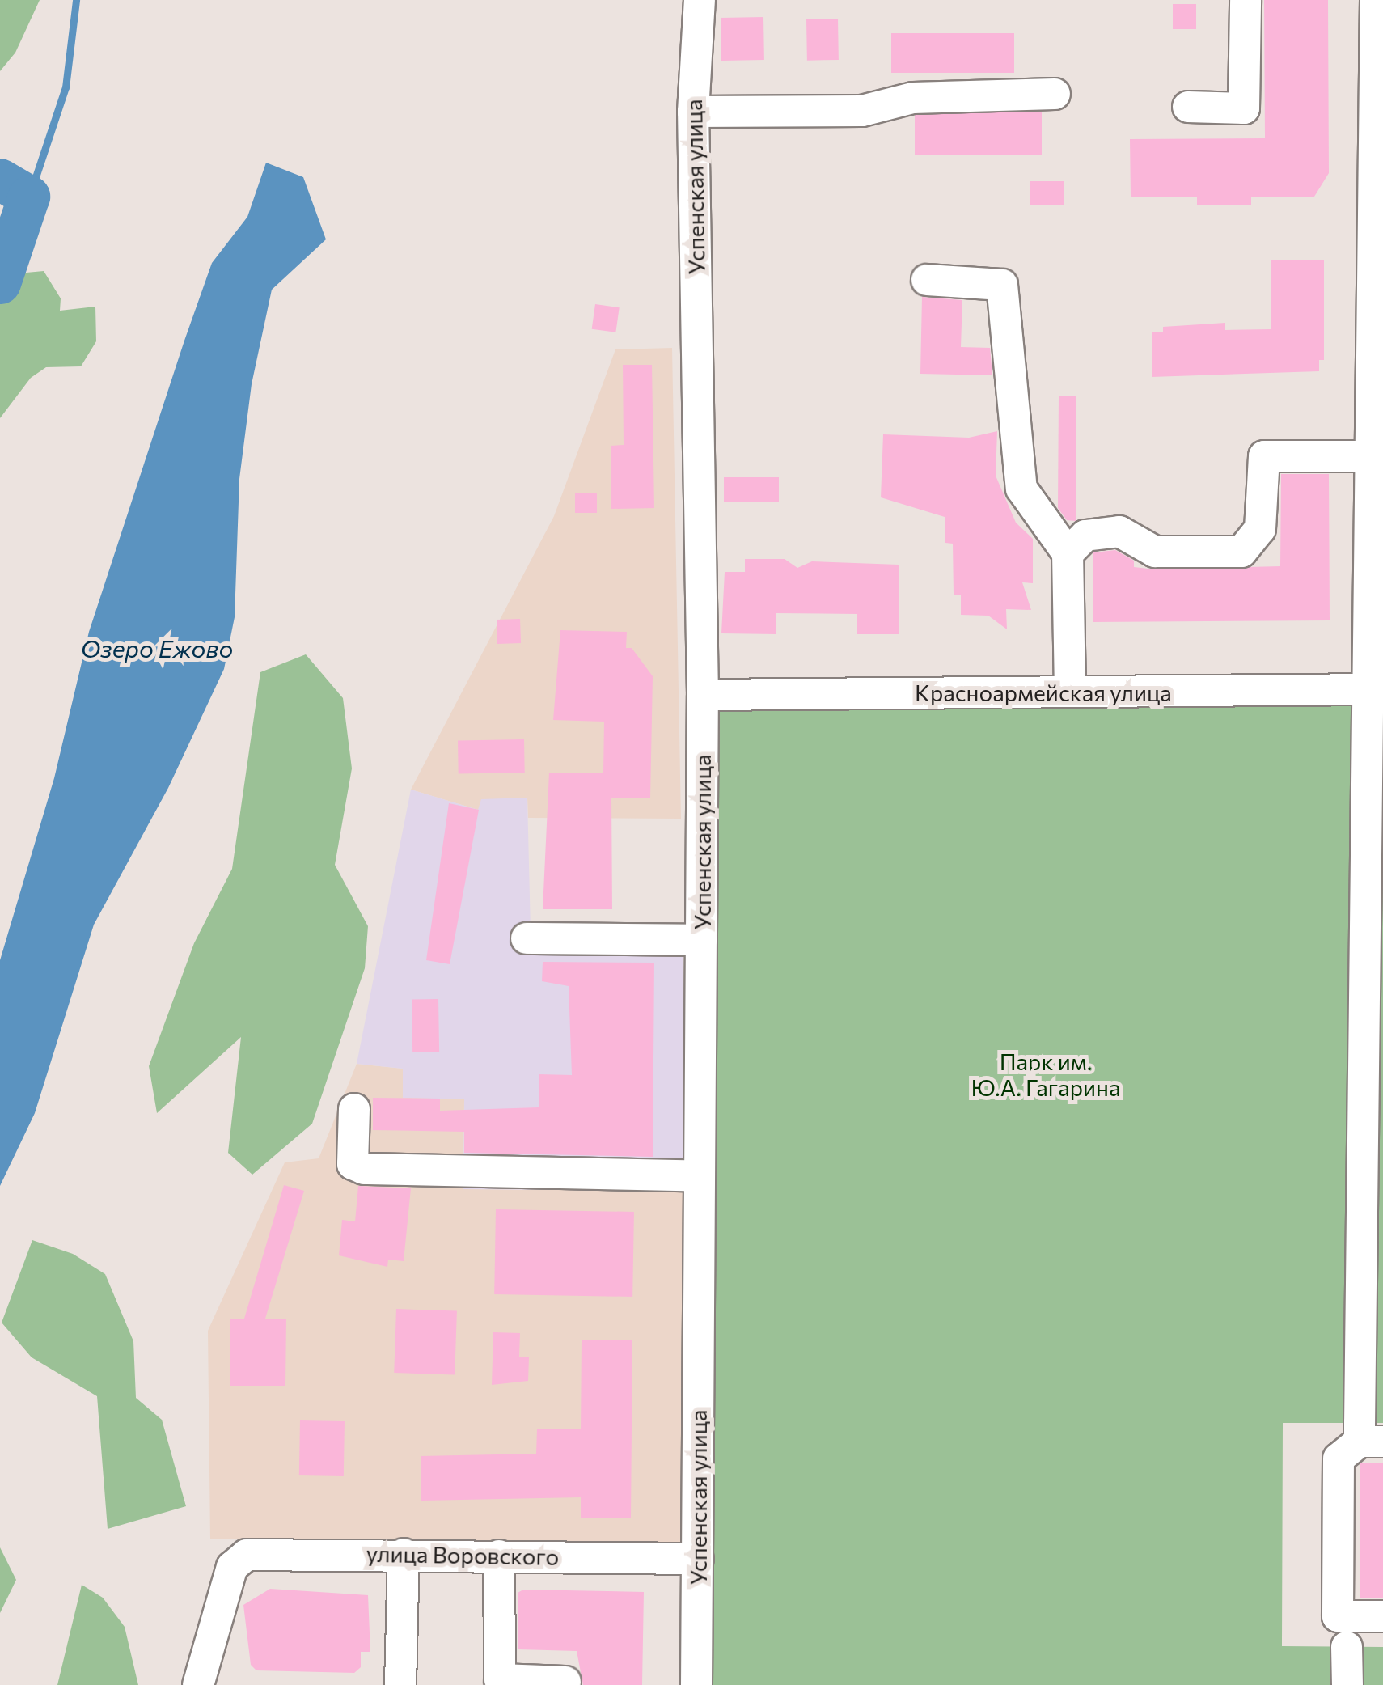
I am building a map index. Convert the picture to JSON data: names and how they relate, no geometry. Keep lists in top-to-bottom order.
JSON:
{
  "streets": {
    "street": ["Успенская улица", "Красноармейская улица", "улица Воровского"]
  },
  "crossings": [
    ["Успенская улица", "Красноармейская улица"],
    ["Успенская улица", "улица Воровского"]
  ],
  "water": ["Озеро Ежово"],
  "parks": ["Парк им. Ю.А. Гагарина"]
}
